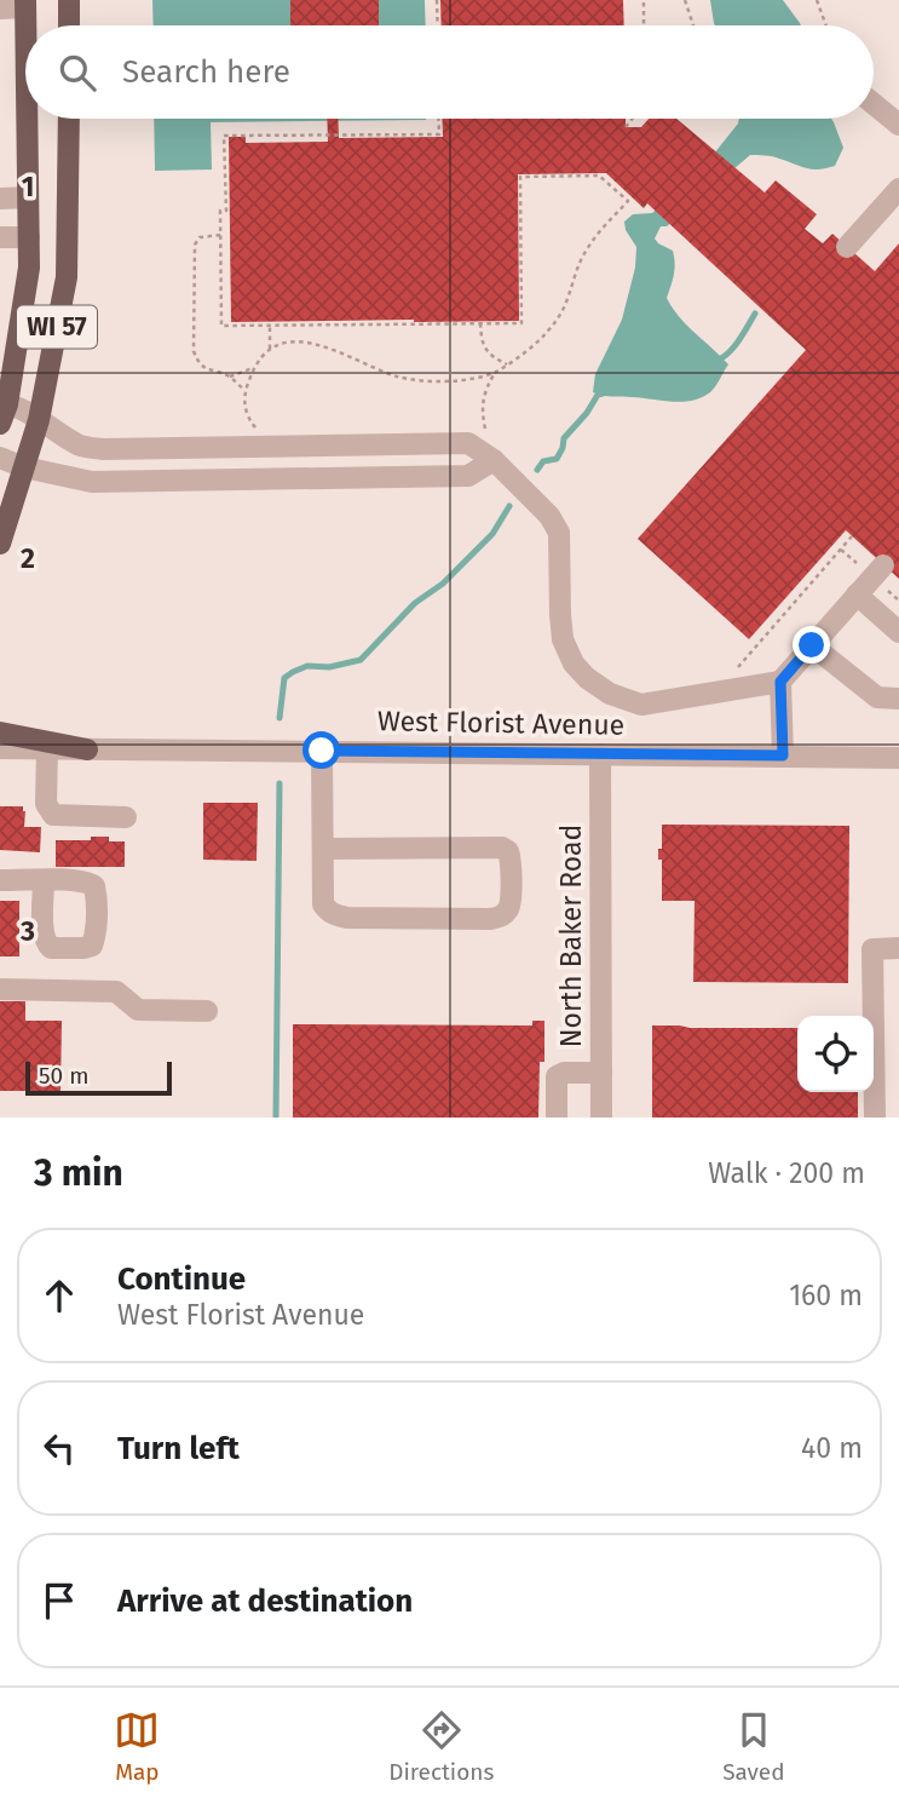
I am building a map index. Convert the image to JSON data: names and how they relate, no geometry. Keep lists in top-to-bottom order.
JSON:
{
  "streets": {
    "main road": ["WI 57"],
    "street": ["West Florist Avenue", "North Baker Road"]
  },
  "crossings": [
    ["West Florist Avenue", "North Baker Road"]
  ],
  "scale_bar": "50 m",
  "page": {
    "search": "Search here",
    "scale": "50 m",
    "heading": ["3 min", "Walk · 200 m"],
    "list": [
      ["Continue", "West Florist Avenue", "160 m"],
      ["Turn left", "40 m"],
      "Arrive at destination"
    ],
    "nav": ["Map", "Directions", "Saved"]
  },
  "grid": {
    "rows": ["1", "2", "3"]
  }
}
